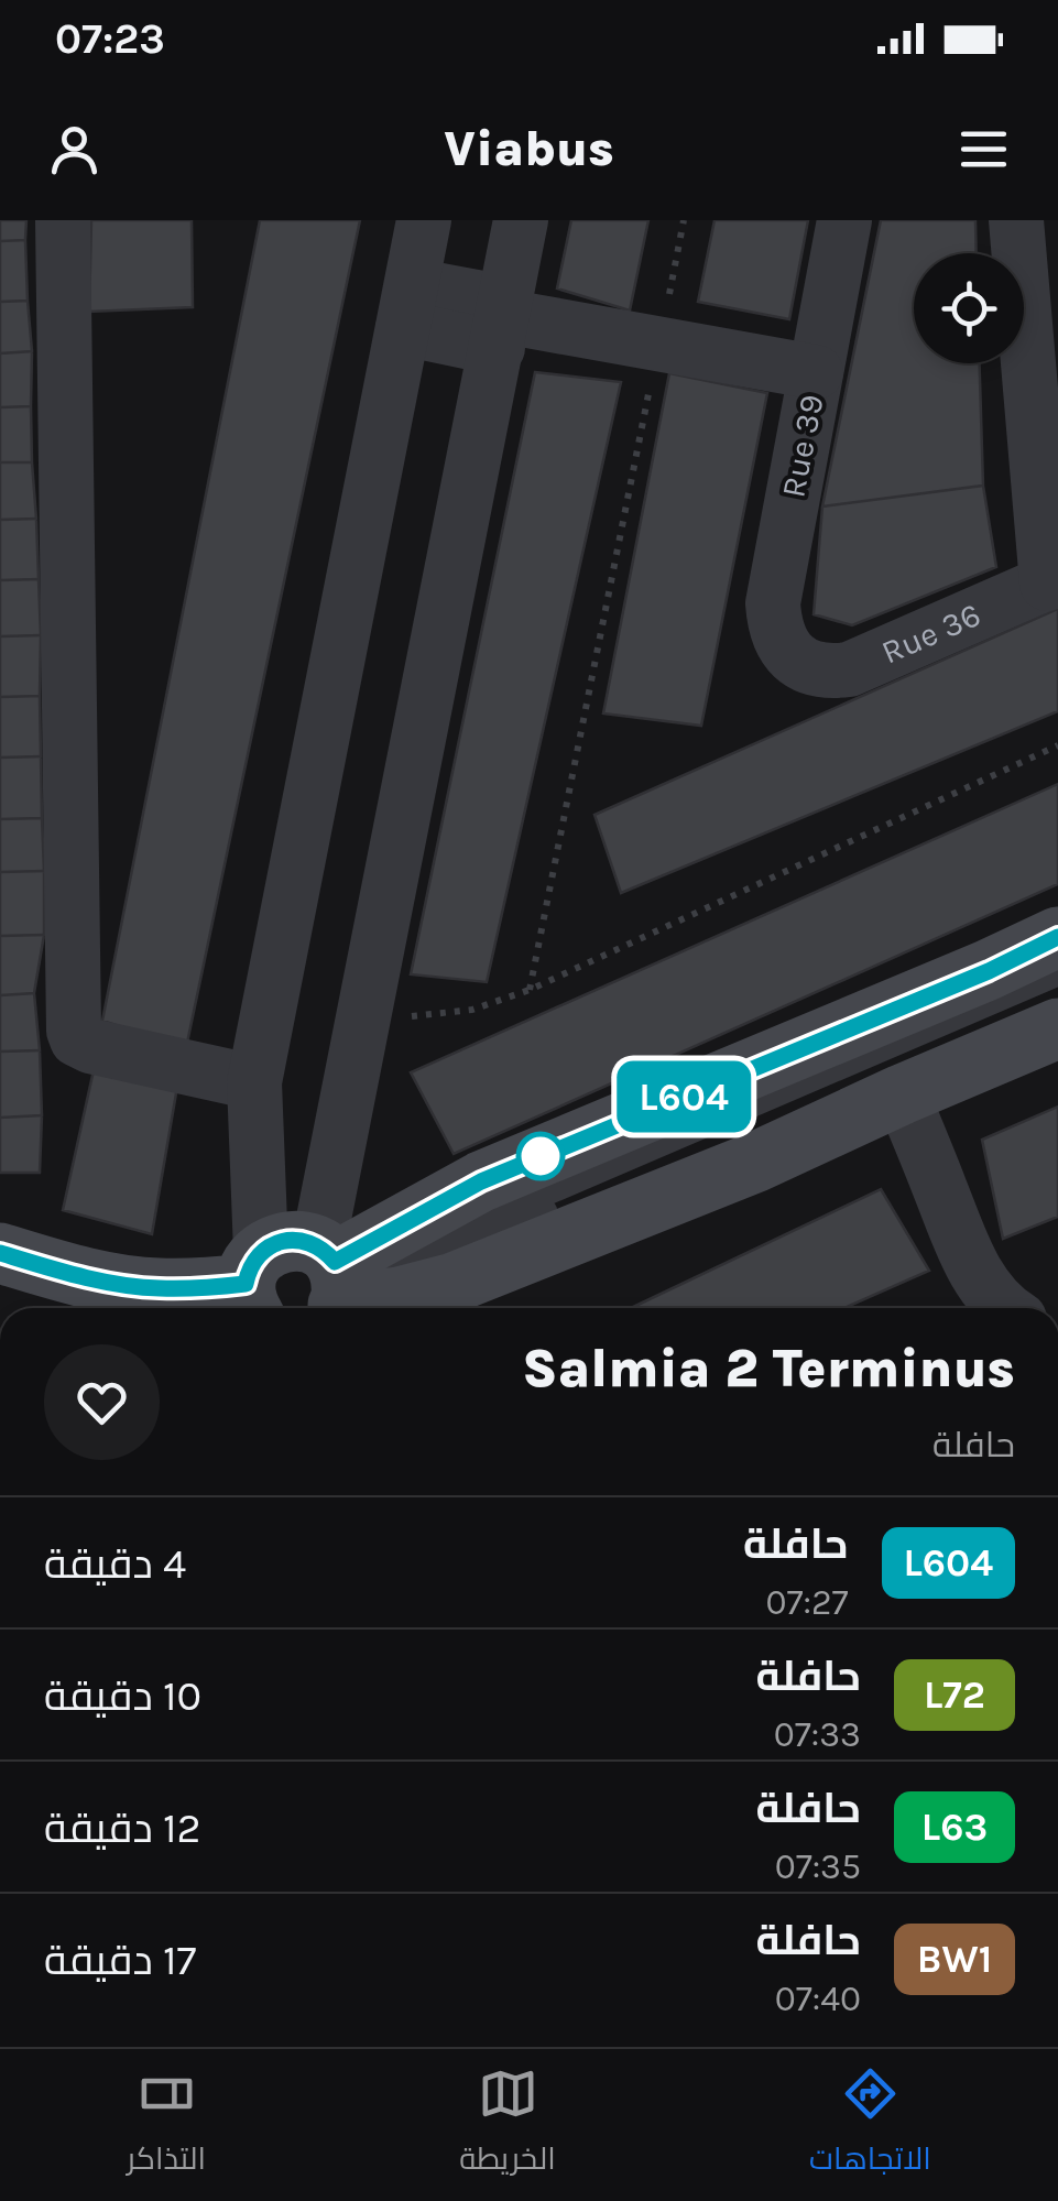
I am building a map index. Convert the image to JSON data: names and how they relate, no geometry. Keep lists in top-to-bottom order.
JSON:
{
  "streets": {
    "street": ["Rue 39", "Rue 36"]
  },
  "crossings": [
    ["Rue 39", "Rue 36"]
  ],
  "lines": ["bus line L604"],
  "page": {
    "status": "07:23",
    "header": "Viabus",
    "on_map": "L604",
    "heading": ["Salmia 2 Terminus", "حافلة"],
    "list": [
      {
        "mark": "L604",
        "name": "حافلة",
        "note": "07:27",
        "value": "4 دقيقة"
      },
      {
        "mark": "L72",
        "name": "حافلة",
        "note": "07:33",
        "value": "10 دقيقة"
      },
      {
        "mark": "L63",
        "name": "حافلة",
        "note": "07:35",
        "value": "12 دقيقة"
      },
      {
        "mark": "BW1",
        "name": "حافلة",
        "note": "07:40",
        "value": "17 دقيقة"
      }
    ],
    "tabs": ["الاتجاهات", "الخريطة", "التذاكر"]
  }
}
